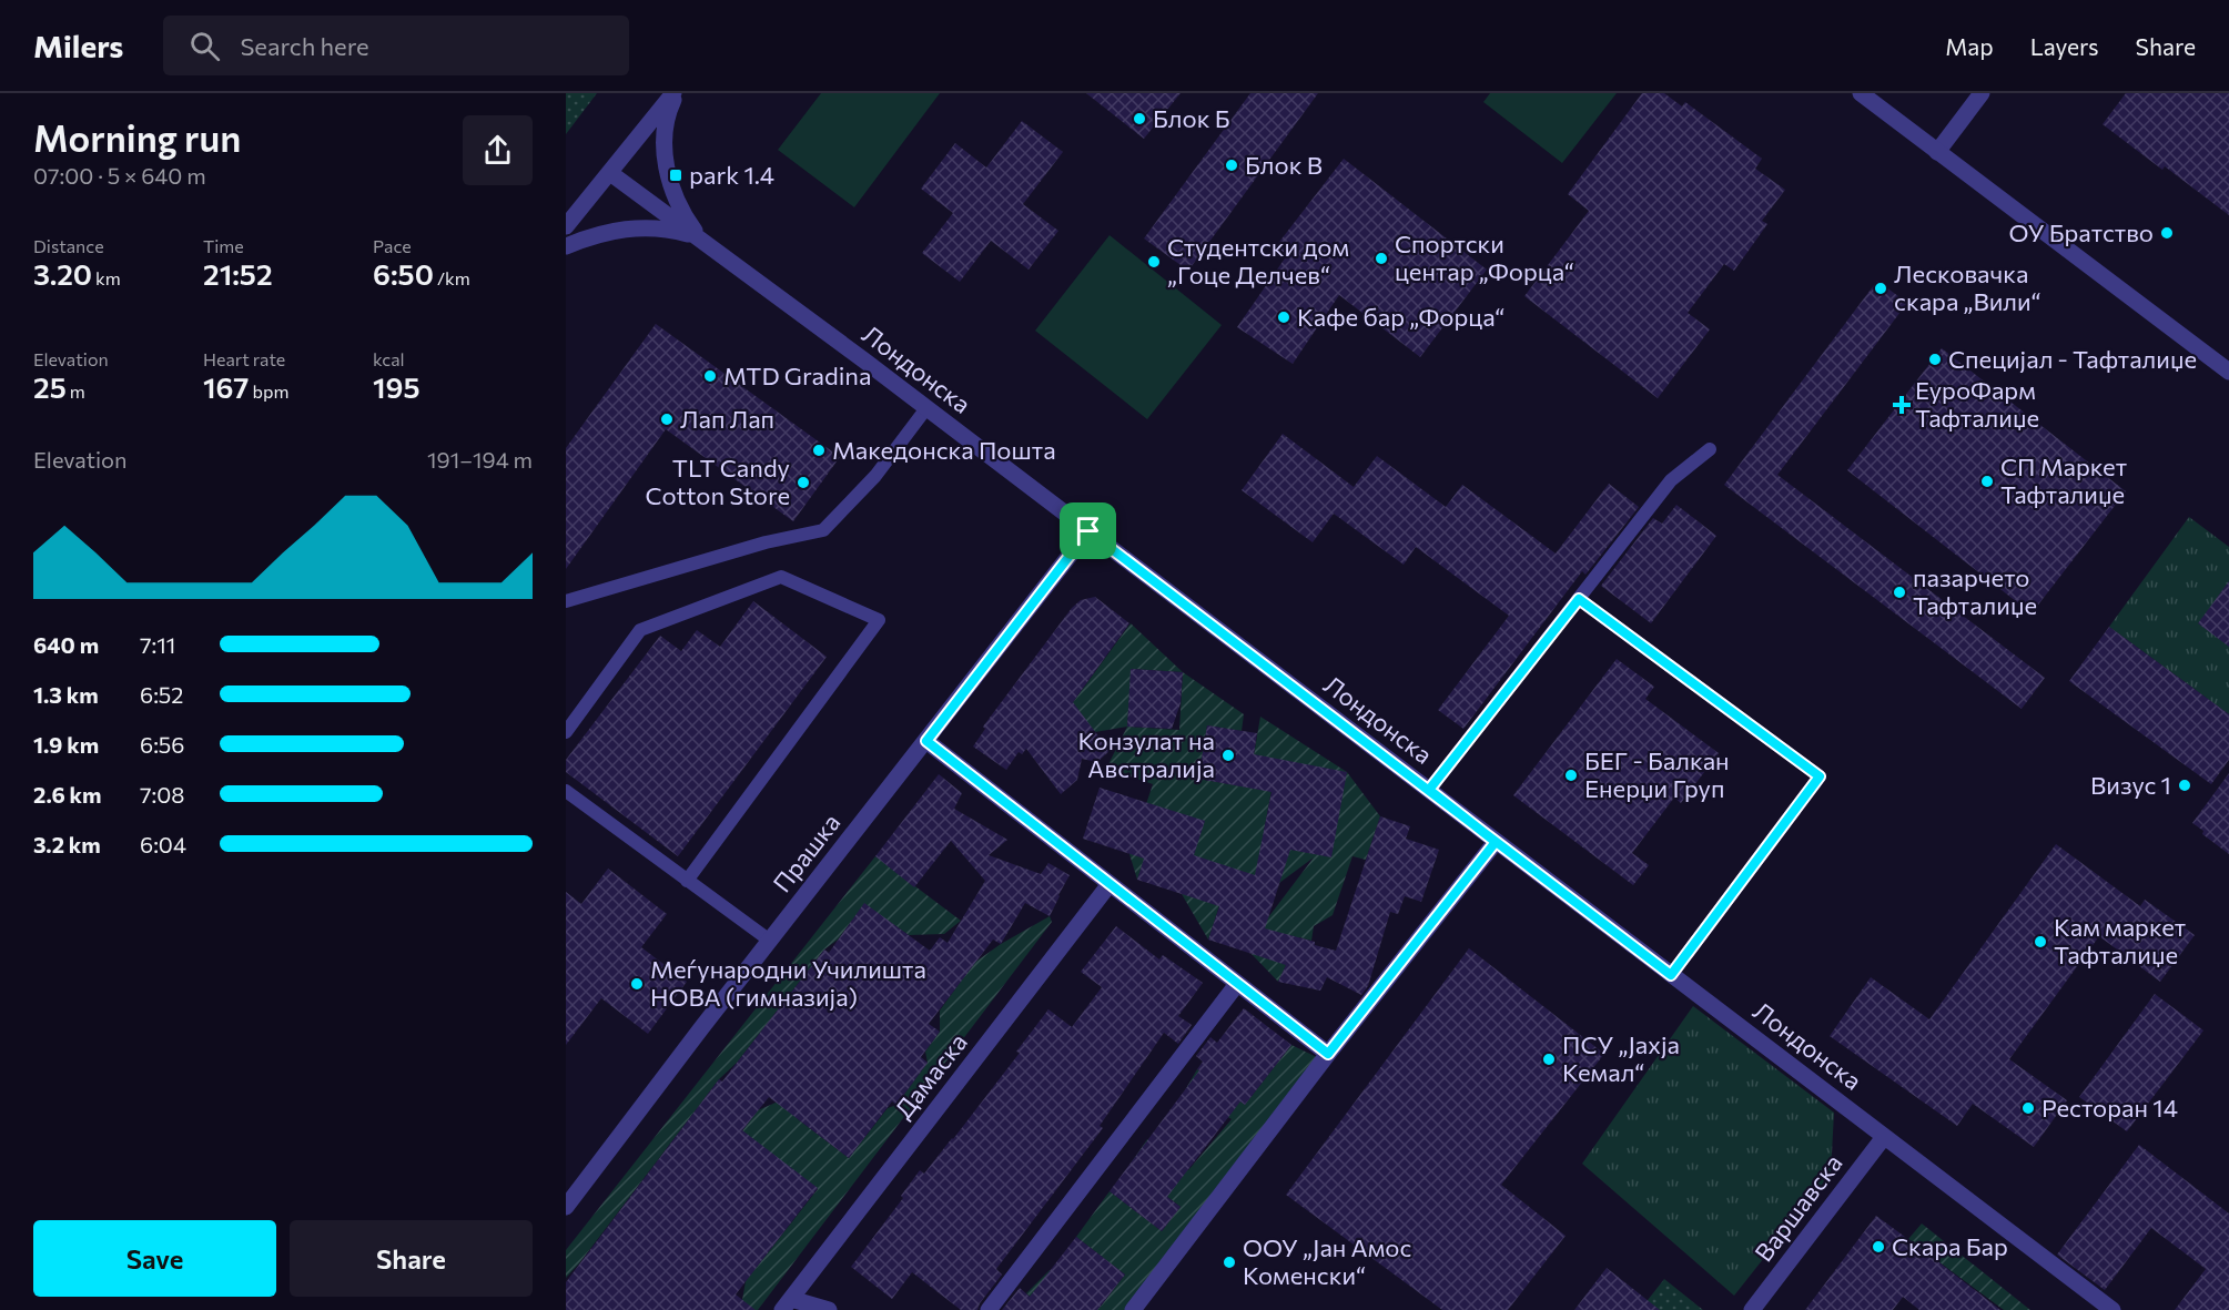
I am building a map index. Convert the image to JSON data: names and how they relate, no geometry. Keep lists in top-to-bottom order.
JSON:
{
  "streets": {
    "street": [
      "Лондонска",
      "Прашка",
      "Дамаска",
      "Варшавска"
    ]
  },
  "crossings": [
    ["Лондонска", "Прашка"],
    ["Лондонска", "Варшавска"]
  ],
  "places": {
    "other": [
      "Блок Б",
      "Блок В",
      "ОУ Братство",
      "Спортски центар „Форца“",
      "Студентски дом „Гоце Делчев“",
      "Лесковачка скара „Вили“",
      "Кaфе бар „Форца“",
      "Специјал - Тафталиџе",
      "MTD Gradina",
      "Лап Лап",
      "Македонска Пошта",
      "СП Маркет Тафталиџе",
      "TLT Candy Cotton Store",
      "пазарчето Тафталиџе",
      "Конзулат на Австралија",
      "БЕГ - Балкан Енерџи Груп",
      "Визус 1",
      "Кам маркет Тафталиџе",
      "Меѓународни Училишта НОВА (гимназија)",
      "ПСУ „Јахја Кемал“",
      "Ресторан 14",
      "Скара Бар",
      "ООУ „Јан Амос Коменски“"
    ],
    "transit": ["park 1.4"],
    "health": ["ЕуроФарм Тафталиџе"]
  },
  "page": {
    "header": "Milers",
    "search": "Search here",
    "nav": ["Map", "Layers", "Share"],
    "heading": ["Morning run", "07:00 · 5 × 640 m"],
    "stats": [
      ["Distance", "3.20 km"],
      ["Time", "21:52"],
      ["Pace", "6:50 /km"],
      ["Elevation", "25 m"],
      ["Heart rate", "167 bpm"],
      ["kcal", "195"]
    ],
    "chart": ["Elevation", "191–194 m"],
    "list": [
      {
        "name": "640 m",
        "note": "7:11"
      },
      {
        "name": "1.3 km",
        "note": "6:52"
      },
      {
        "name": "1.9 km",
        "note": "6:56"
      },
      {
        "name": "2.6 km",
        "note": "7:08"
      },
      {
        "name": "3.2 km",
        "note": "6:04"
      }
    ],
    "buttons": ["Save", "Share"]
  }
}
